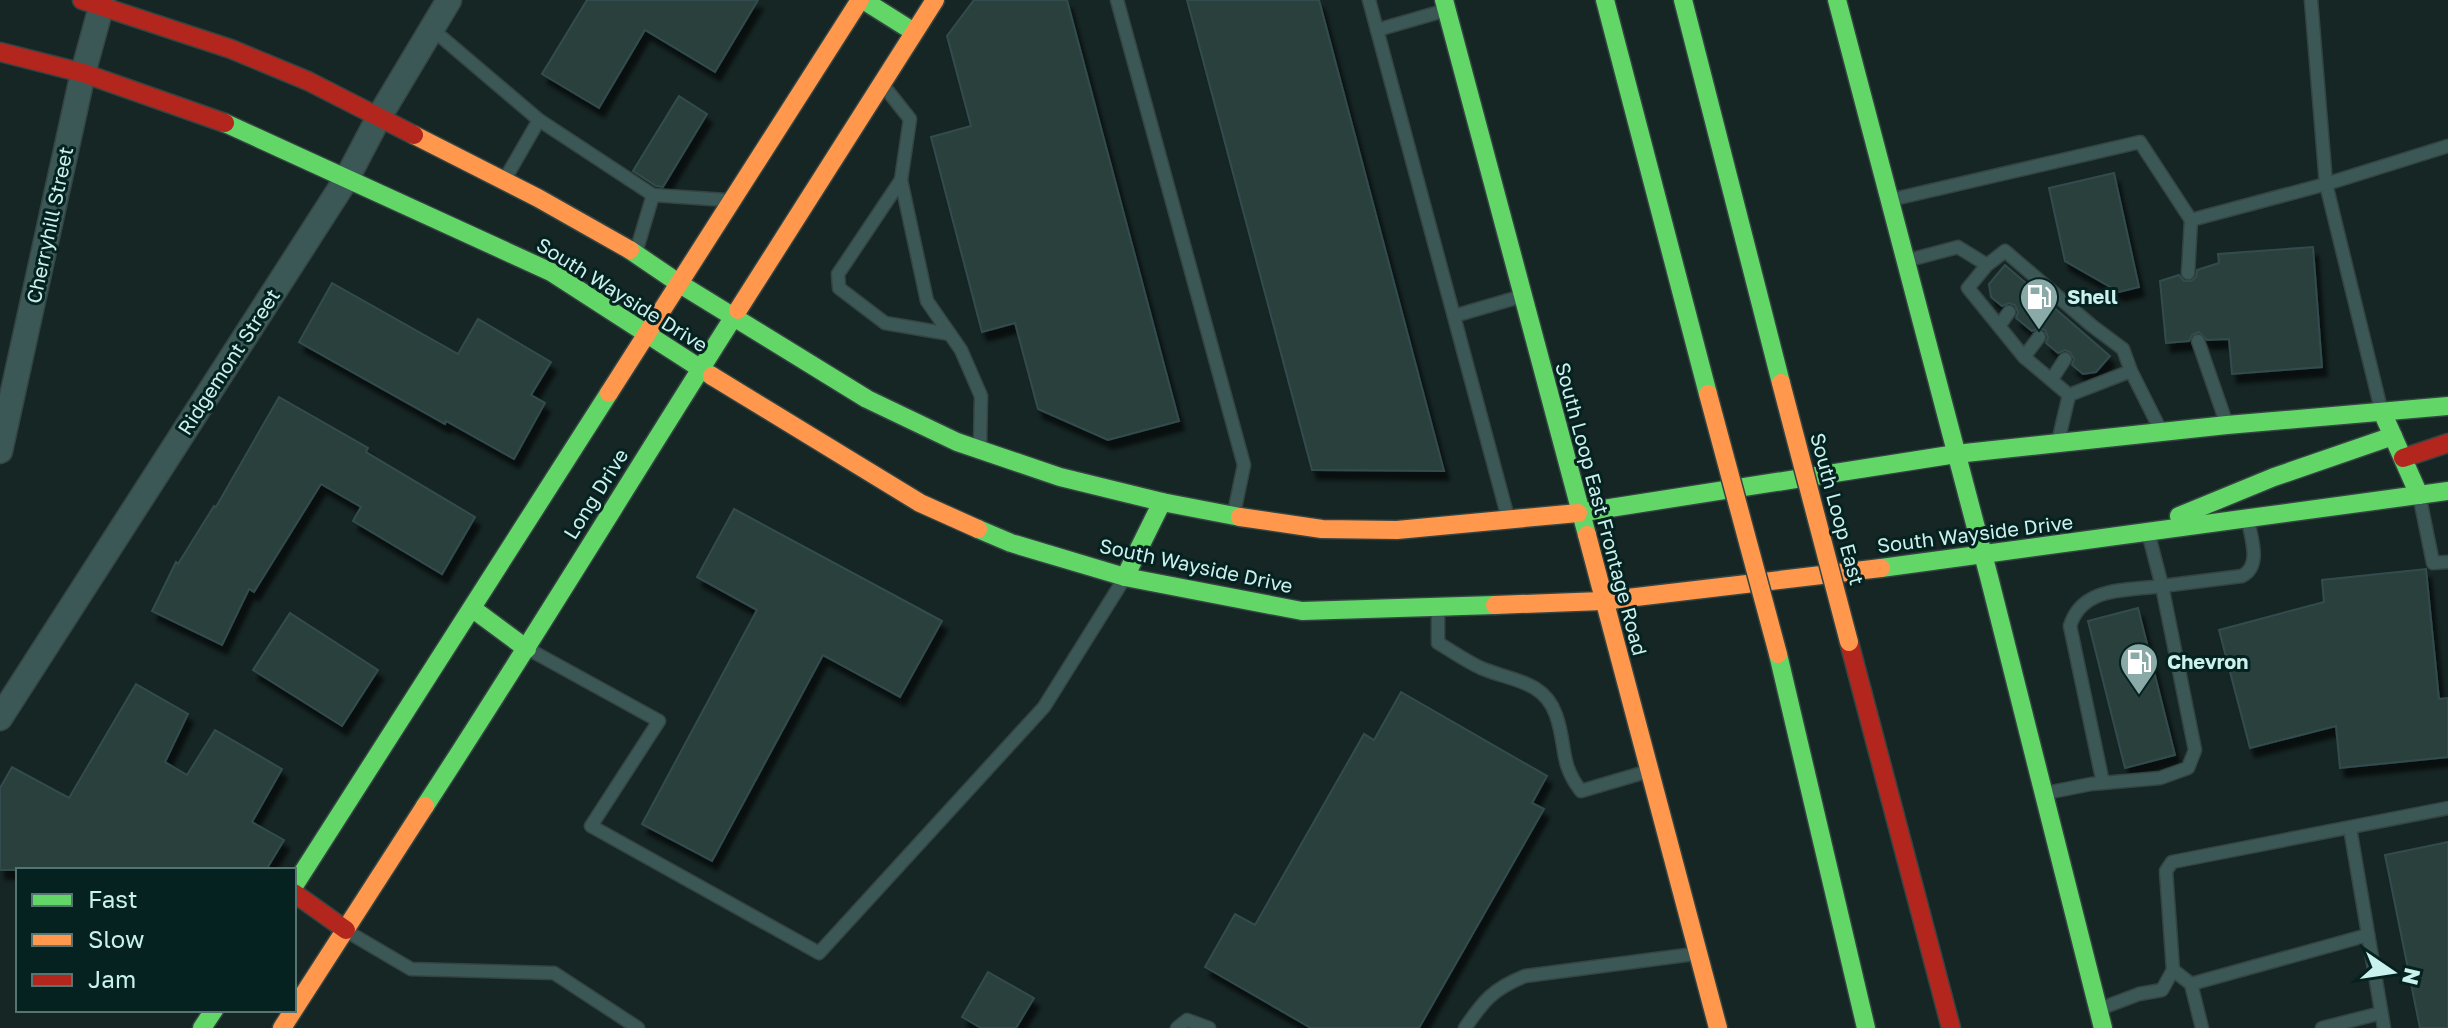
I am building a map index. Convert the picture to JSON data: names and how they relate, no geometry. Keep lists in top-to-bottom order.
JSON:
{
  "streets": {
    "main road": [
      "South Wayside Drive",
      "Long Drive",
      "South Loop East Frontage Road",
      "South Loop East"
    ],
    "street": ["Cherryhill Street", "Ridgemont Street"]
  },
  "crossings": [
    ["Cherryhill Street", "South Wayside Drive"],
    ["South Wayside Drive", "Ridgemont Street"],
    ["South Wayside Drive", "Long Drive"],
    ["South Wayside Drive", "South Loop East Frontage Road"]
  ],
  "places": {
    "fuel station": ["Shell", "Chevron"]
  },
  "legend": ["Fast", "Slow", "Jam"],
  "north": "right"
}
